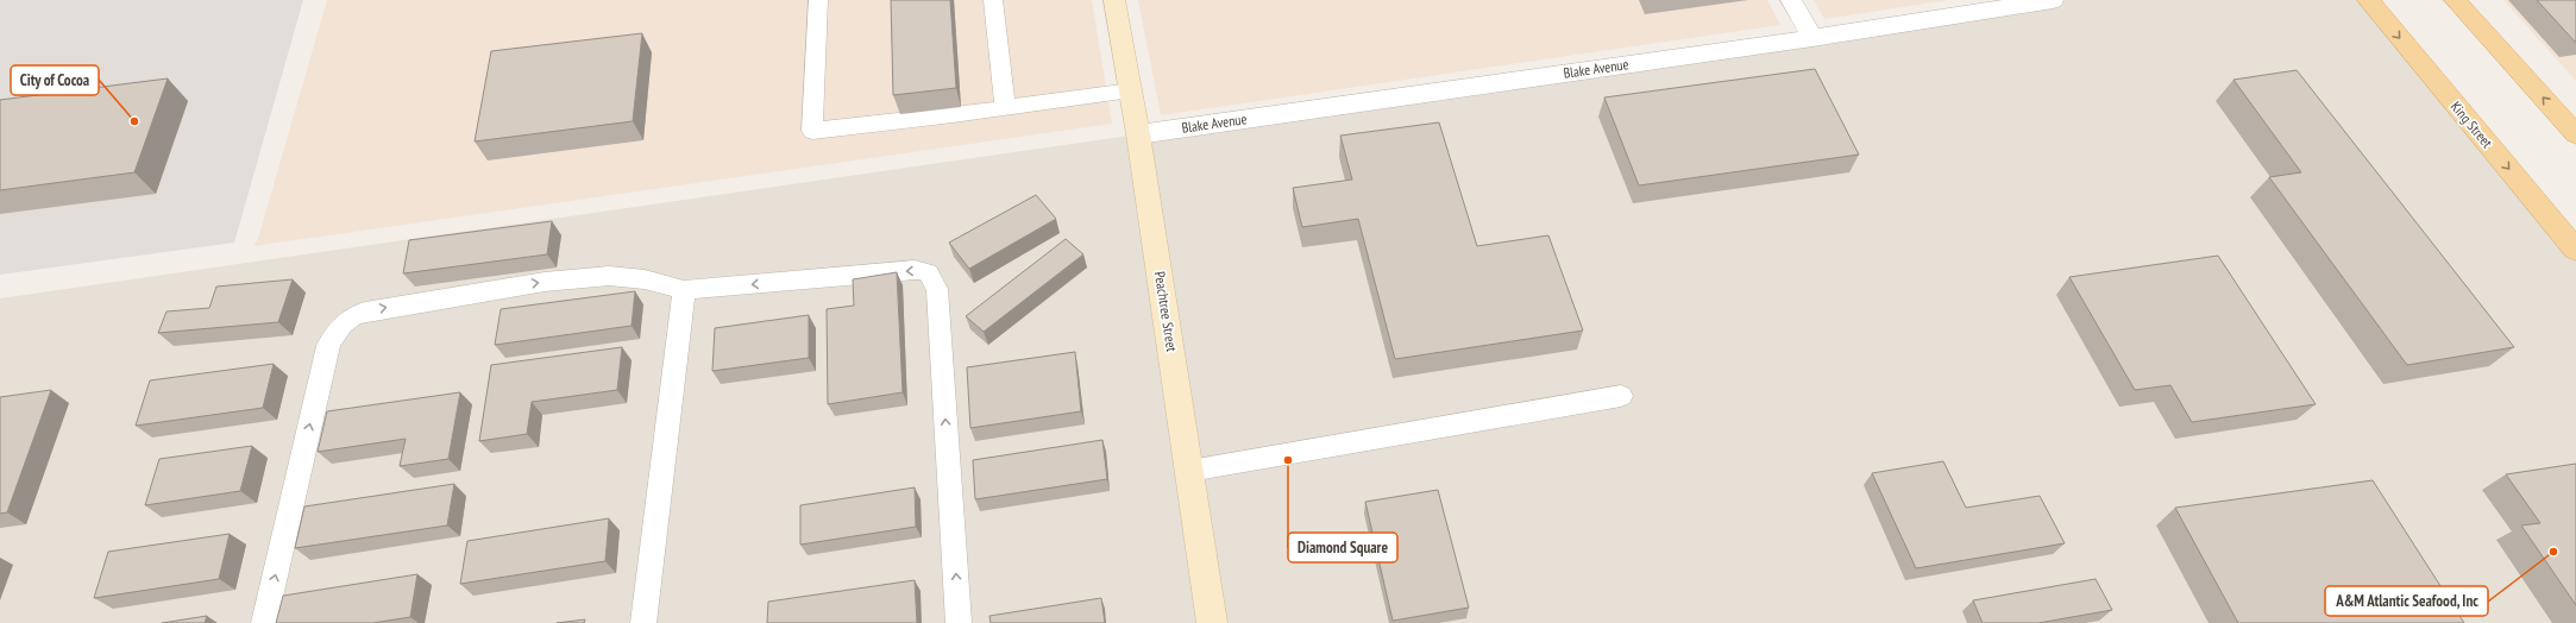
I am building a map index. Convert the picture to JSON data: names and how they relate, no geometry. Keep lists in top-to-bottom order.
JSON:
{
  "streets": {
    "main road": ["King Street"],
    "street": ["Blake Avenue", "Peachtree Street"]
  },
  "crossings": [
    ["Blake Avenue", "Peachtree Street"]
  ],
  "places": ["City of Cocoa", "Diamond Square", "A&M Atlantic Seafood, Inc"]
}
